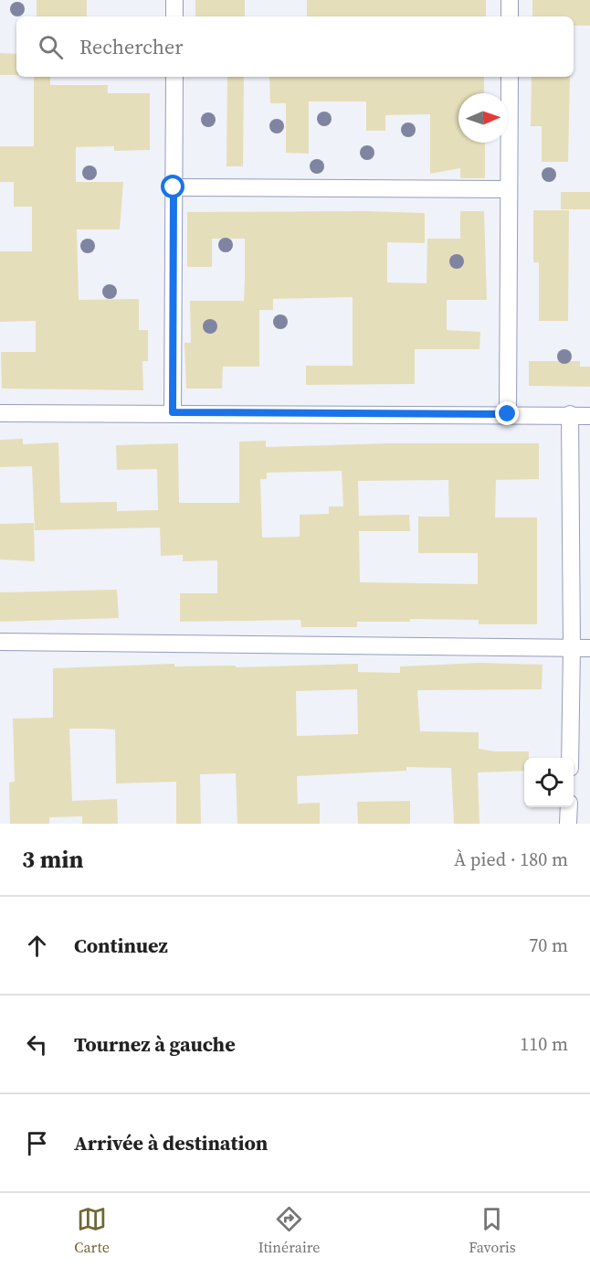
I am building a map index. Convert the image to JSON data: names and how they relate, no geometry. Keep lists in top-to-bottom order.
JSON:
{
  "north": "right",
  "page": {
    "search": "Rechercher",
    "heading": ["3 min", "À pied · 180 m"],
    "list": [
      ["Continuez", "70 m"],
      ["Tournez à gauche", "110 m"],
      "Arrivée à destination"
    ],
    "nav": ["Carte", "Itinéraire", "Favoris"]
  }
}
